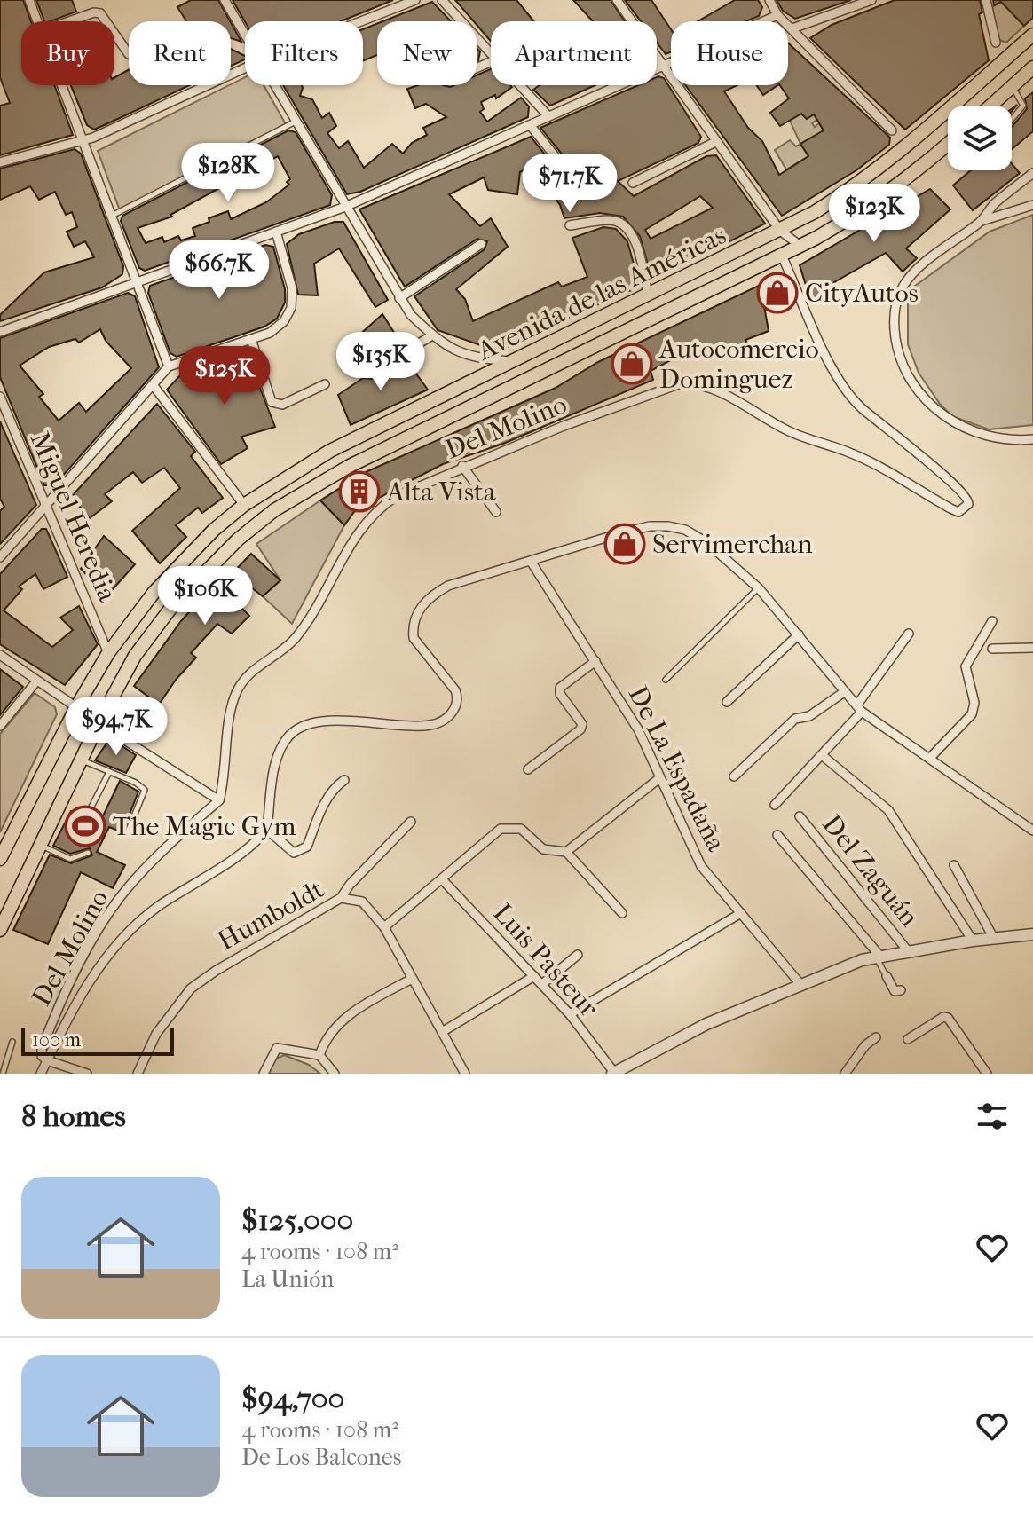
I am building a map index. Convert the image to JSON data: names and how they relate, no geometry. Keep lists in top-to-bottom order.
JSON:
{
  "streets": {
    "main road": ["Avenida de las Américas"],
    "street": [
      "Del Molino",
      "Miguel Heredia",
      "De La Espadaña",
      "Del Zaguán",
      "Humboldt",
      "Luis Pasteur"
    ]
  },
  "crossings": [
    ["Avenida de las Américas", "Del Molino"],
    ["Avenida de las Américas", "Miguel Heredia"]
  ],
  "places": {
    "shop": ["CityAutos", "Autocomercio Dominguez", "Servimerchan"],
    "building": ["Alta Vista"],
    "sports": ["The Magic Gym"]
  },
  "scale_bar": "100 m",
  "page": {
    "chip": [
      "Buy",
      "Rent",
      "Filters",
      "New",
      "Apartment",
      "House"
    ],
    "price": [
      "$128K",
      "$71.7K",
      "$123K",
      "$66.7K",
      "$135K",
      "$125K",
      "$106K",
      "$94.7K"
    ],
    "scale": "100 m",
    "heading": "8 homes",
    "list": [
      {
        "name": "$125,000",
        "note": "4 rooms · 108 m² · La Unión"
      },
      {
        "name": "$94,700",
        "note": "4 rooms · 108 m² · De Los Balcones"
      }
    ]
  }
}
